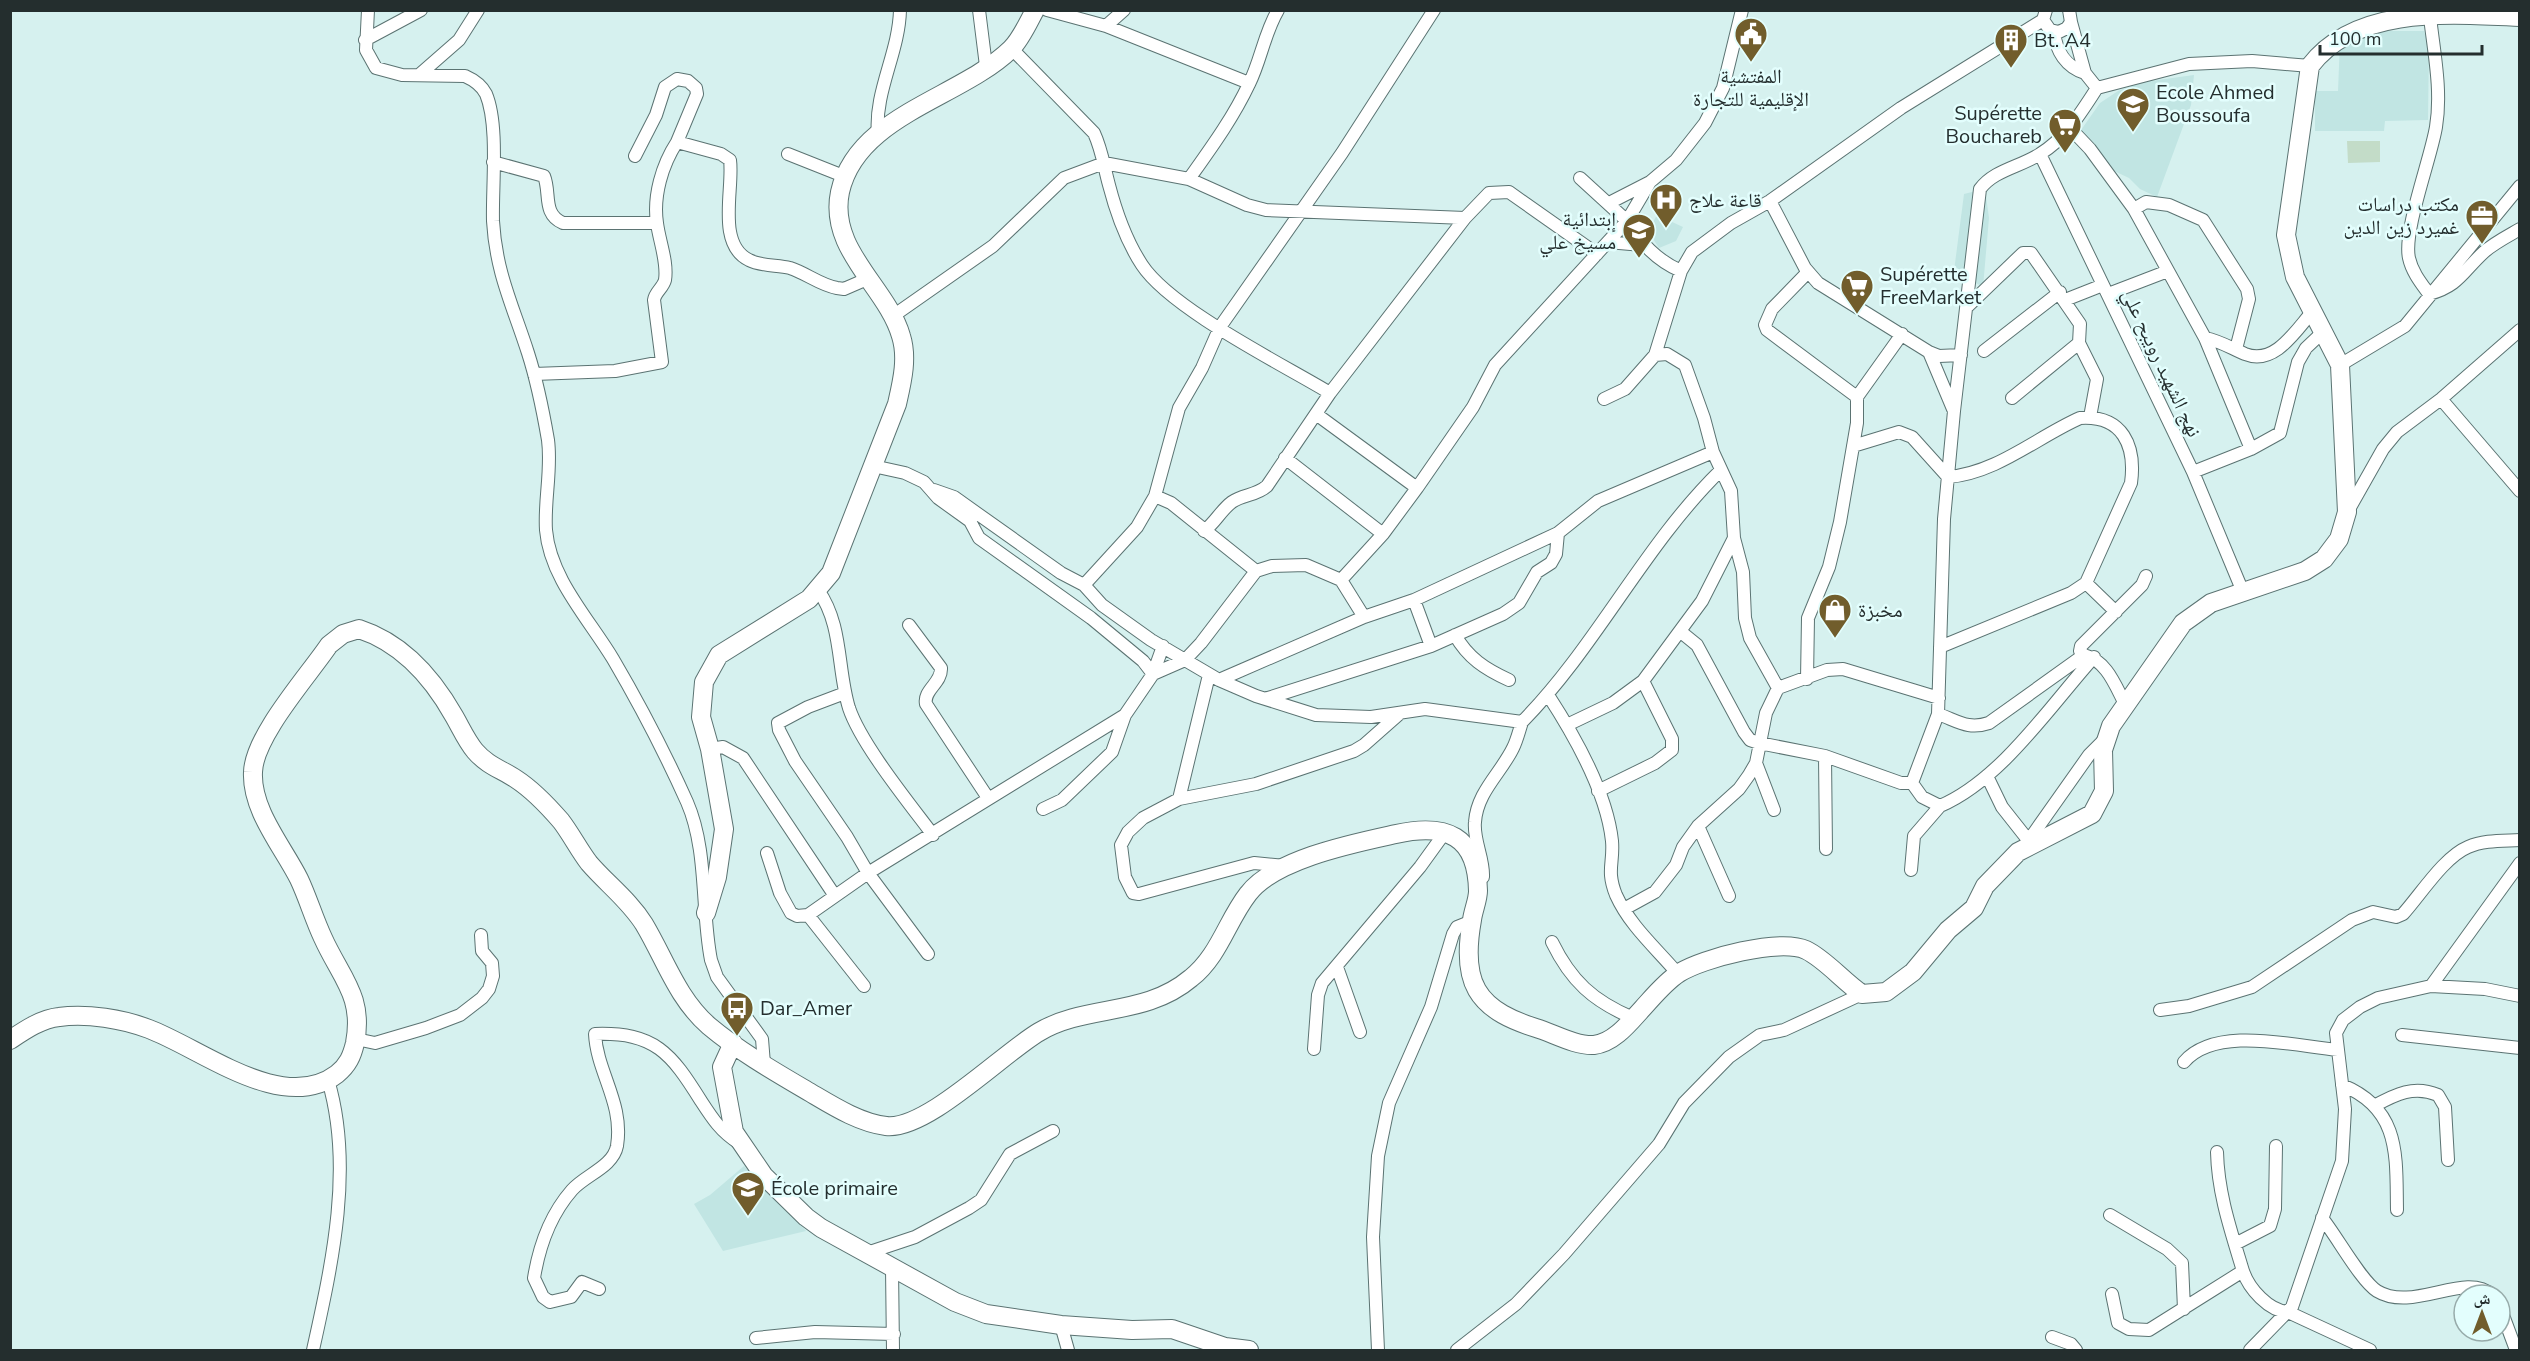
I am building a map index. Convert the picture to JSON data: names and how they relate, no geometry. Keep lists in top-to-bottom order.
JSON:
{
  "streets": {
    "street": ["نهج الشهيد رويبح علي"]
  },
  "places": {
    "public building": ["المفتشية الإقليمية للتجارة"],
    "building": ["Bt. A4"],
    "school or university": ["Ecole Ahmed Boussoufa", "إبتدائية مسيخ علي", "École primaire"],
    "supermarket": ["Supérette Bouchareb", "Supérette FreeMarket"],
    "hospital": ["قاعة علاج"],
    "office": ["مكتب دراسات غميرد زين الدين"],
    "shop": ["مخبزة"],
    "bus stop": ["Dar_Amer"]
  },
  "scale_bar": "100 m",
  "north": "top"
}
